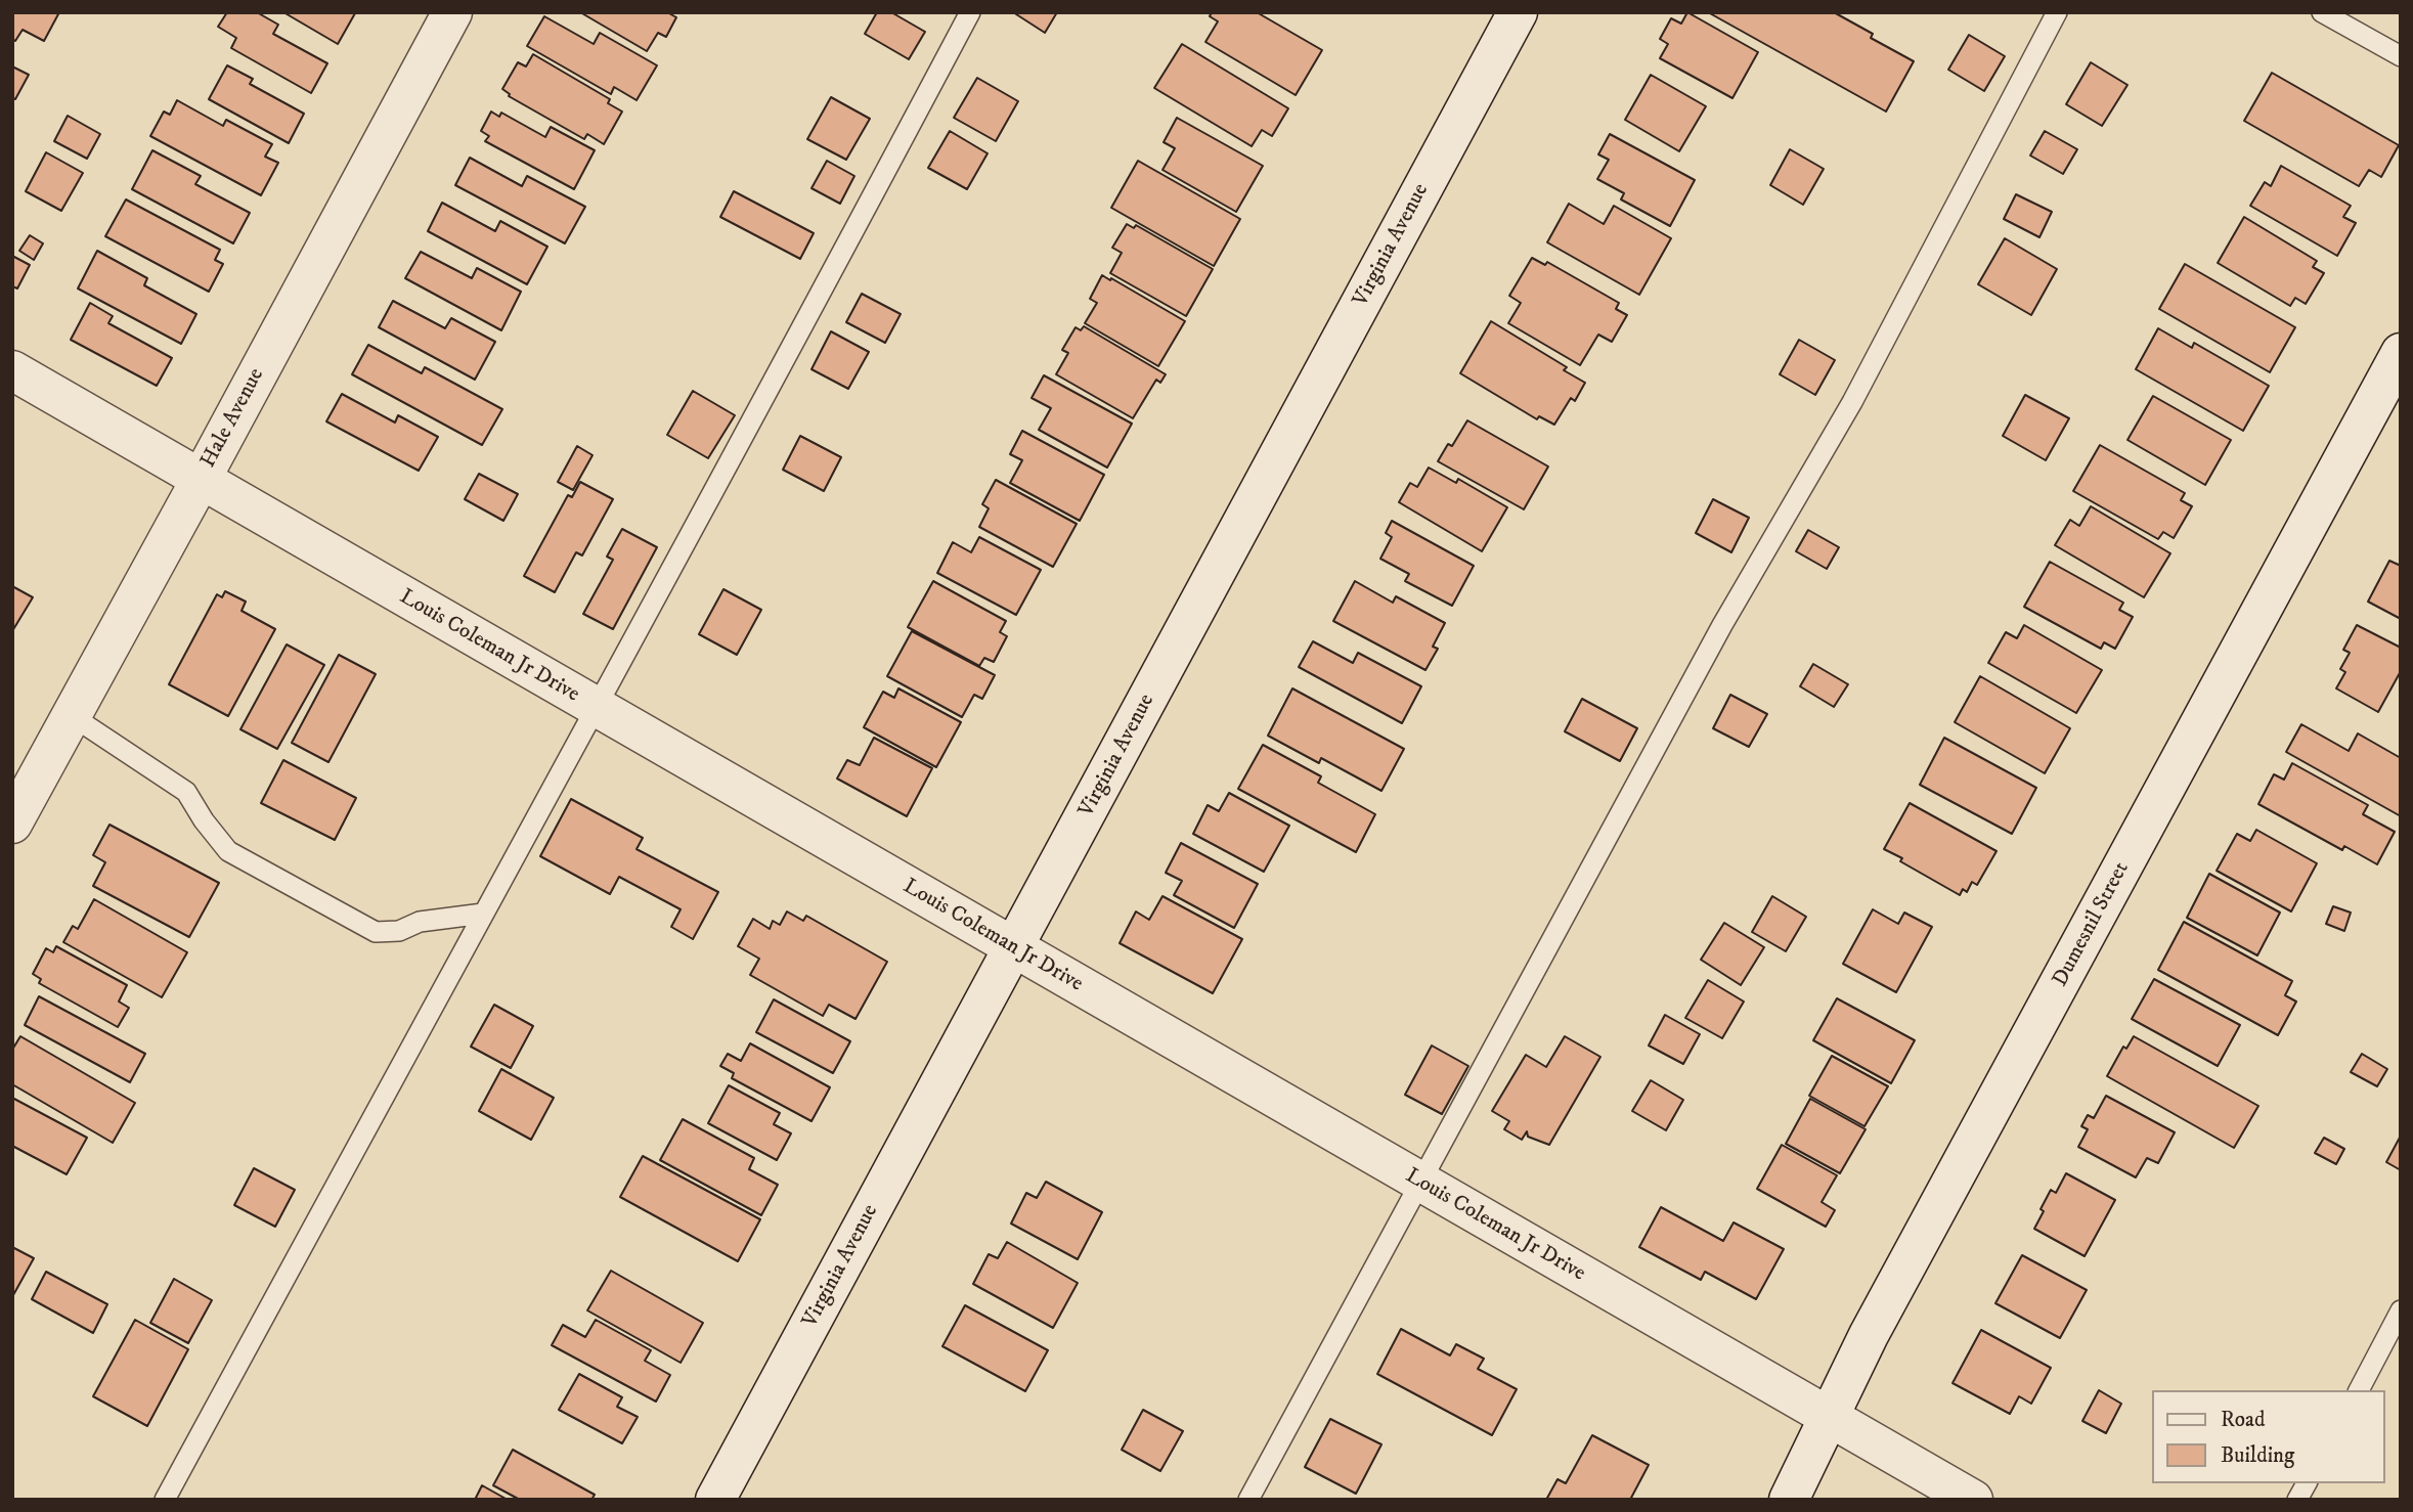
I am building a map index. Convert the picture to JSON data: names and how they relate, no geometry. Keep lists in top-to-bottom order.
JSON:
{
  "streets": {
    "street": [
      "Virginia Avenue",
      "Hale Avenue",
      "Louis Coleman Jr Drive",
      "Dumesnil Street"
    ]
  },
  "crossings": [
    ["Virginia Avenue", "Louis Coleman Jr Drive"],
    ["Hale Avenue", "Louis Coleman Jr Drive"],
    ["Louis Coleman Jr Drive", "Dumesnil Street"]
  ],
  "legend": ["Road", "Building"]
}
